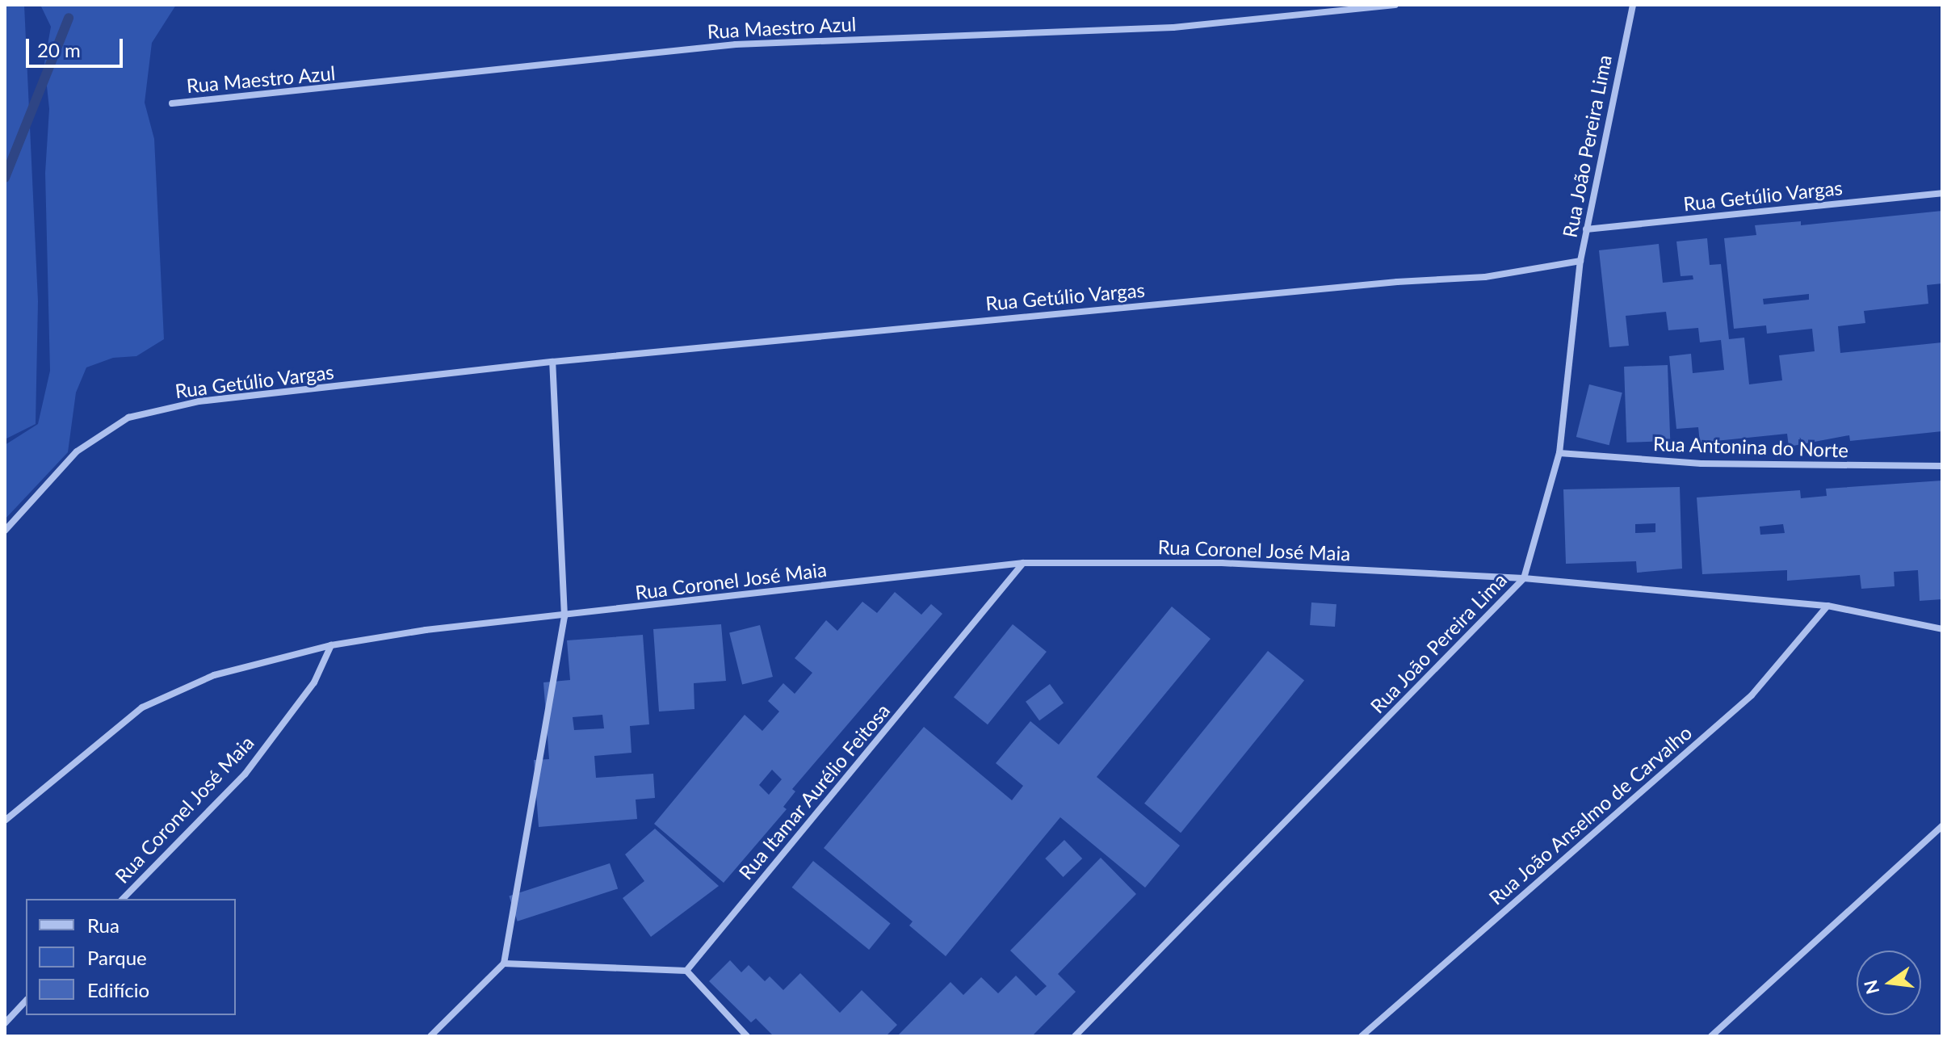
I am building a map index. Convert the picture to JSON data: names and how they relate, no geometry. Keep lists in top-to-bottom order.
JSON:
{
  "streets": {
    "street": [
      "Rua Maestro Azul",
      "Rua João Pereira Lima",
      "Rua Getúlio Vargas",
      "Rua Antonina do Norte",
      "Rua Coronel José Maia",
      "Rua Itamar Aurélio Feitosa",
      "Rua João Anselmo de Carvalho"
    ]
  },
  "crossings": [
    ["Rua João Pereira Lima", "Rua Getúlio Vargas"],
    ["Rua João Pereira Lima", "Rua Antonina do Norte"],
    ["Rua João Pereira Lima", "Rua Coronel José Maia"],
    ["Rua Coronel José Maia", "Rua Itamar Aurélio Feitosa"],
    ["Rua Coronel José Maia", "Rua João Anselmo de Carvalho"]
  ],
  "legend": ["Rua", "Parque", "Edifício"],
  "scale_bar": "20 m",
  "north": "left"
}
